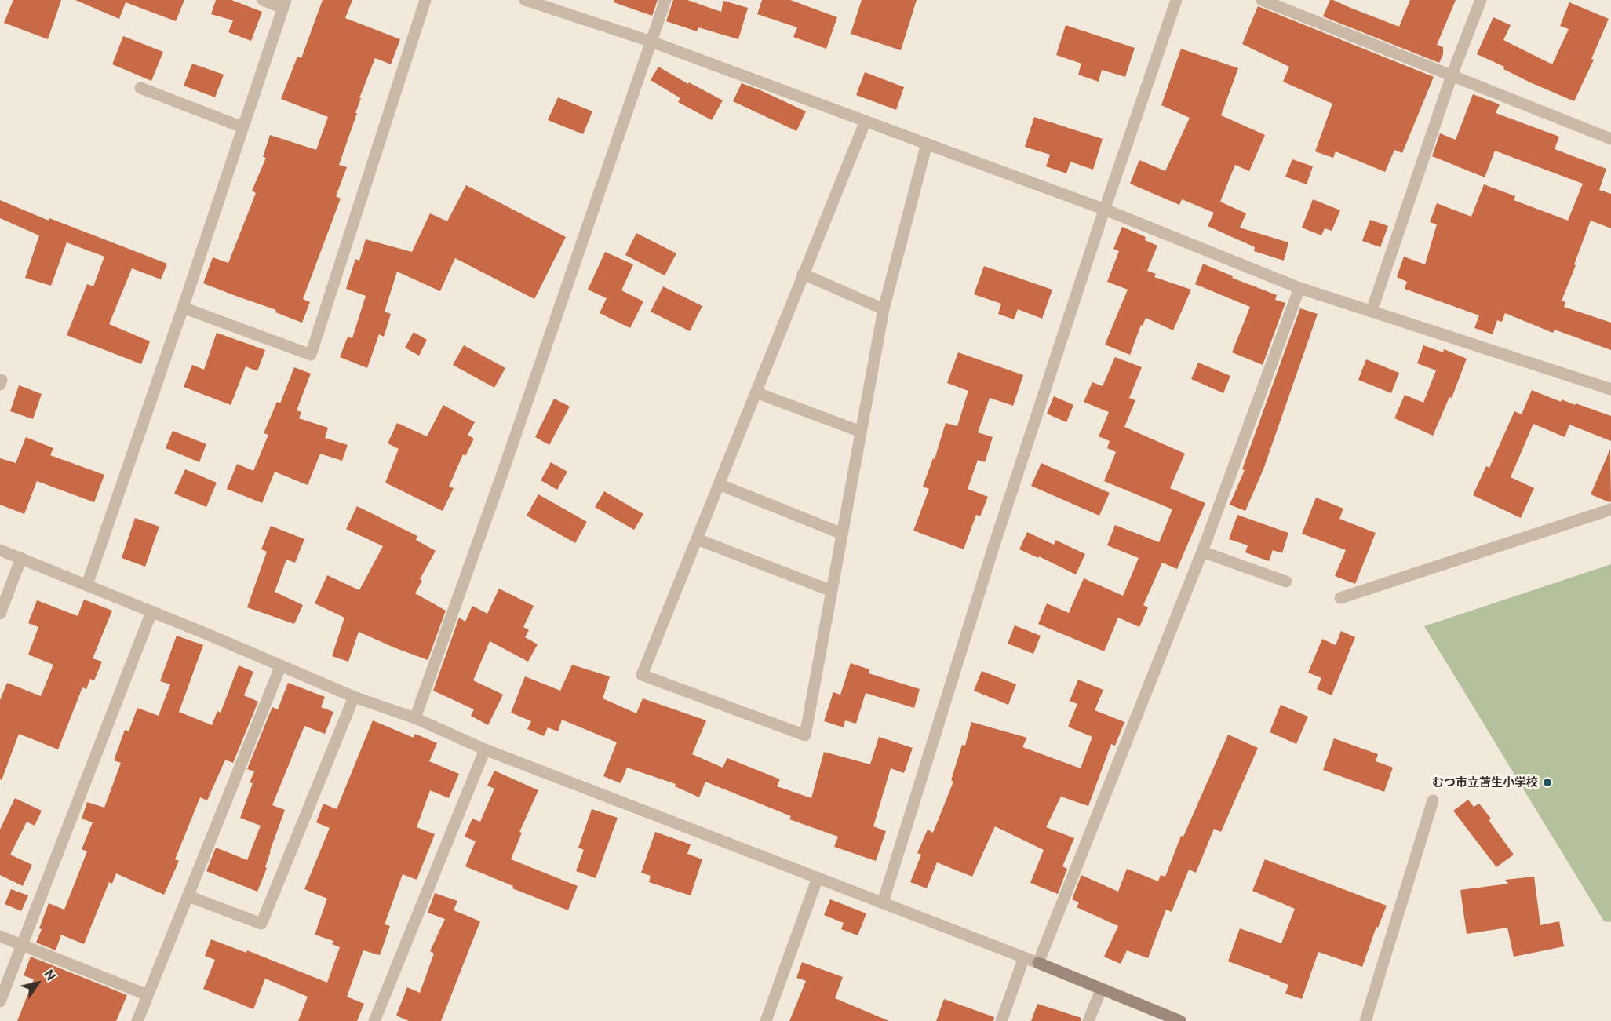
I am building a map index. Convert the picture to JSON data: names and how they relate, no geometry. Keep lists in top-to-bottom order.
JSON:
{
  "places": ["むつ市立苫生小学校"],
  "north": "top right"
}
